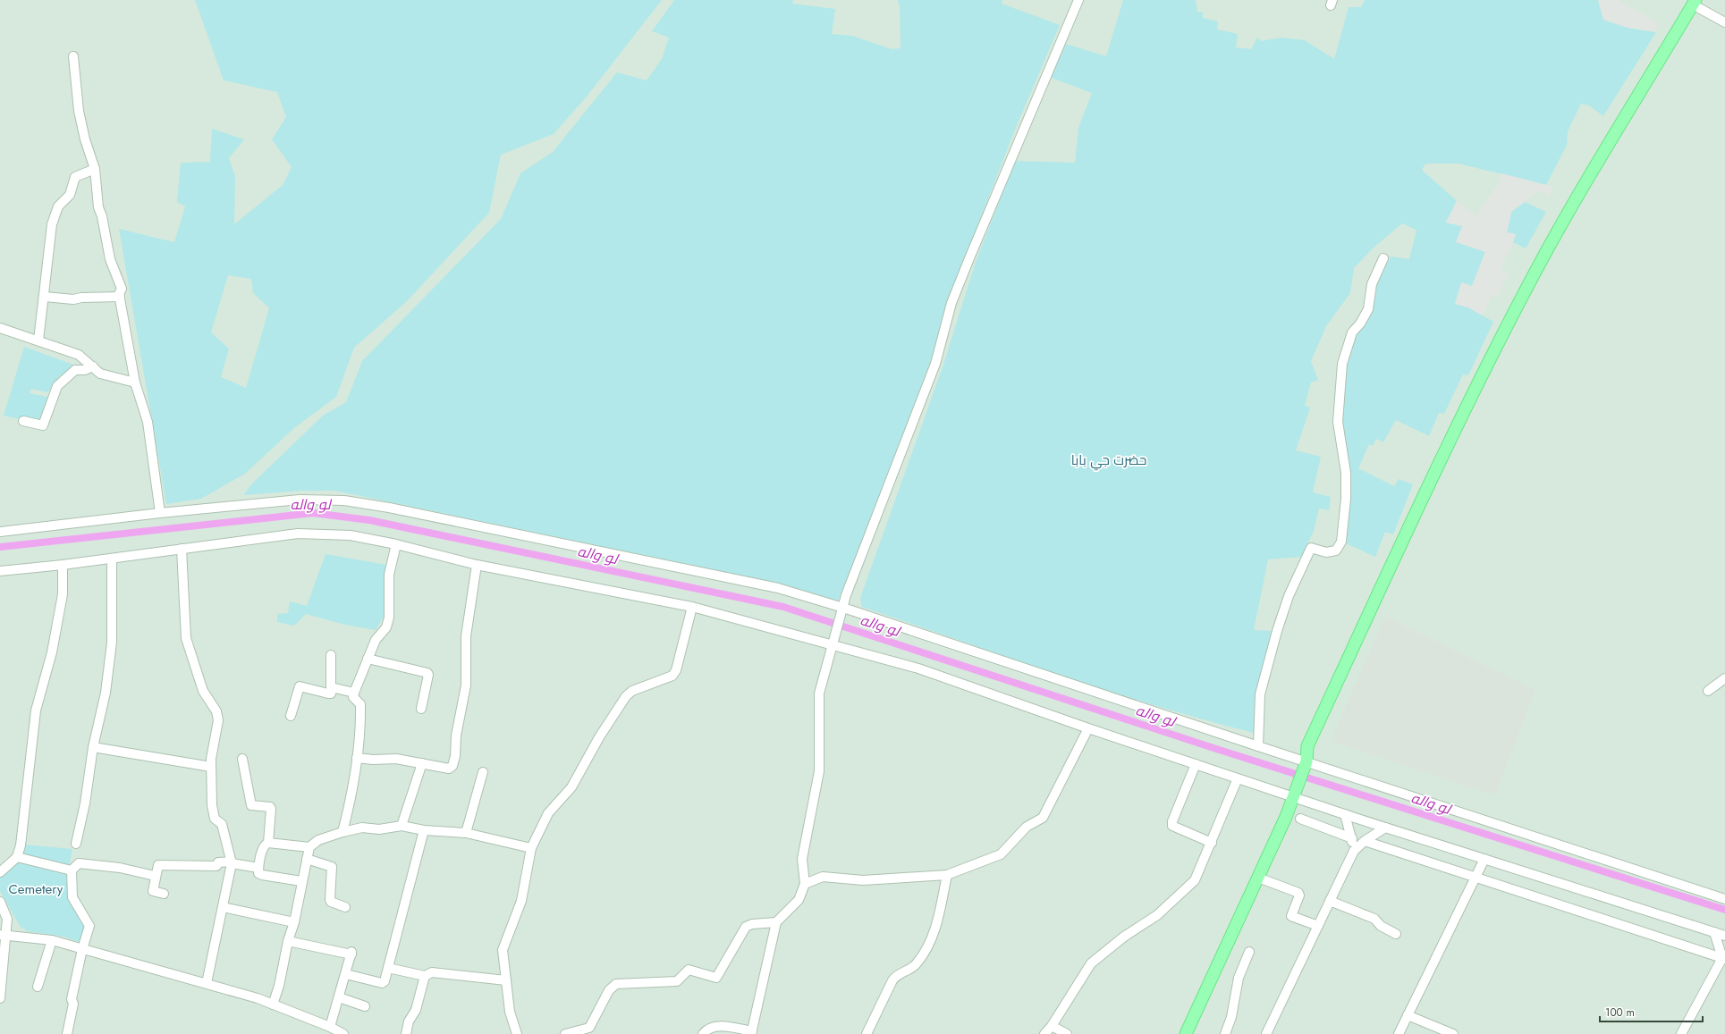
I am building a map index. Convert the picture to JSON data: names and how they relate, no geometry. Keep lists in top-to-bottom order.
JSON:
{
  "water": ["لو واله"],
  "parks": ["حضرت جي بابا", "Cemetery"],
  "scale_bar": "100 m"
}
